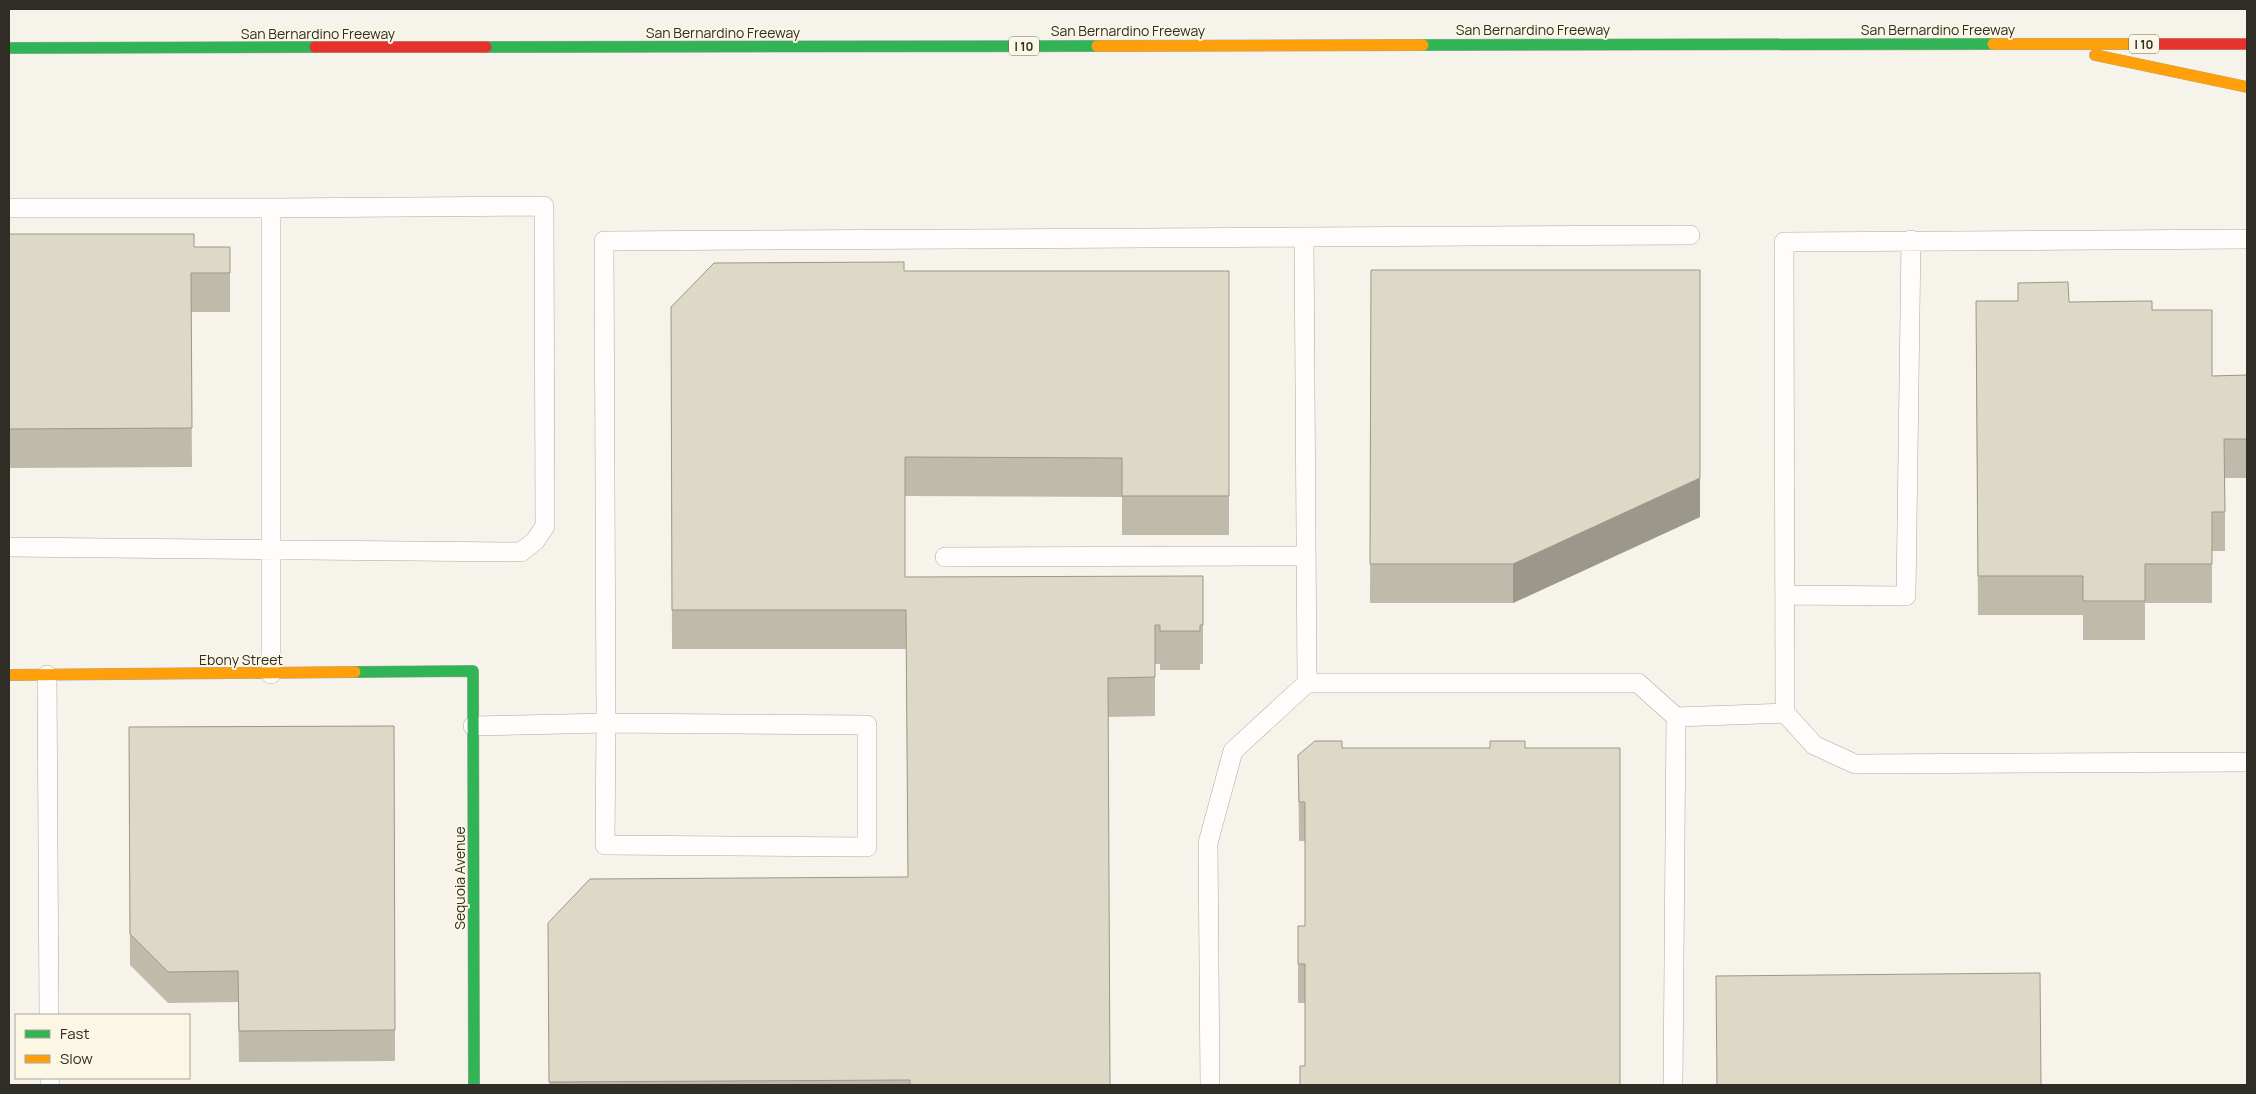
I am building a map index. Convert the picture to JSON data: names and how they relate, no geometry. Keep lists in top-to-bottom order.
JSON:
{
  "streets": {
    "main road": [
      "San Bernardino Freeway",
      "I 10",
      "Ebony Street",
      "Sequoia Avenue"
    ]
  },
  "crossings": [
    ["Ebony Street", "Sequoia Avenue"]
  ],
  "legend": ["Fast", "Slow"]
}
